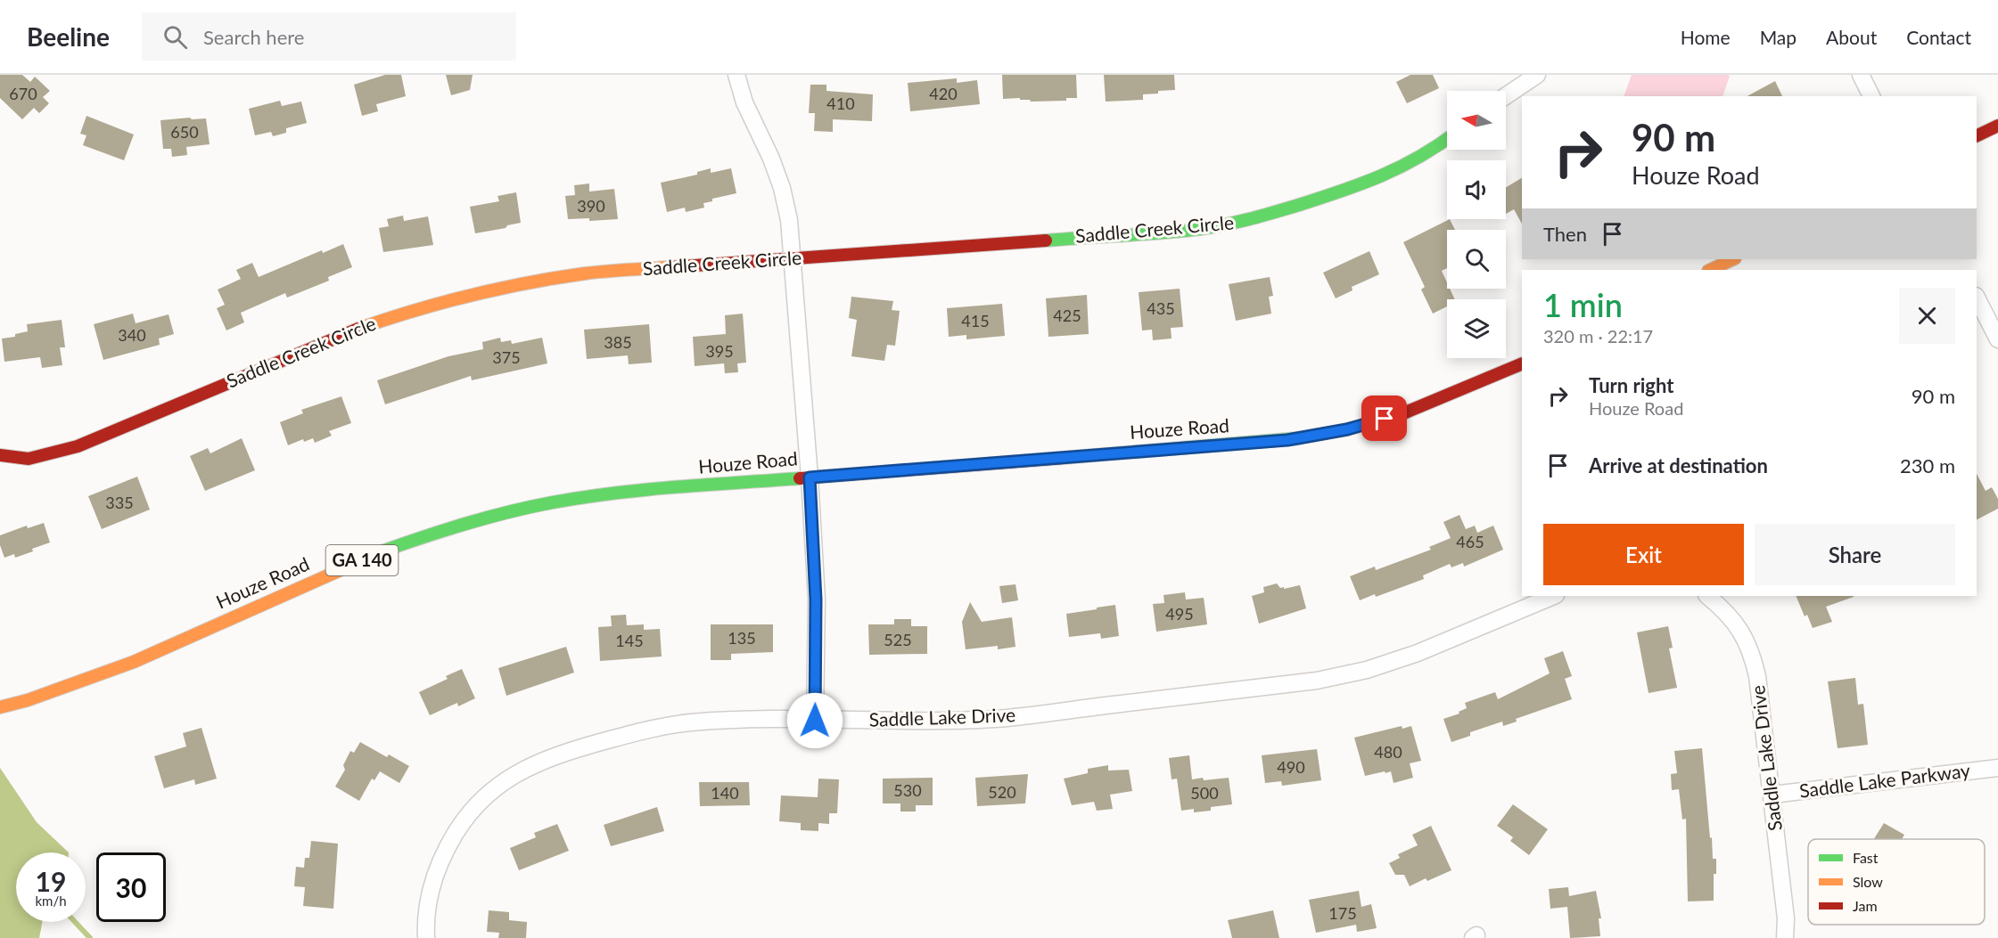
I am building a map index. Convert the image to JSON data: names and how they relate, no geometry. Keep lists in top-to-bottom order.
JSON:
{
  "streets": {
    "main road": ["Saddle Creek Circle", "Houze Road", "GA 140"],
    "street": ["Saddle Lake Drive", "Saddle Lake Parkway"]
  },
  "crossings": [
    ["Saddle Lake Drive", "Saddle Lake Parkway"]
  ],
  "house_numbers": [
    "670",
    "420",
    "410",
    "650",
    "390",
    "435",
    "425",
    "415",
    "340",
    "385",
    "395",
    "375",
    "335",
    "465",
    "495",
    "135",
    "525",
    "145",
    "480",
    "490",
    "530",
    "520",
    "140",
    "500",
    "175"
  ],
  "legend": ["Fast", "Slow", "Jam"],
  "north": "left",
  "page": {
    "header": "Beeline",
    "search": "Search here",
    "nav": [
      "Home",
      "Map",
      "About",
      "Contact"
    ],
    "turn": ["90 m", "Houze Road"],
    "then": "Then",
    "heading": ["1 min", "320 m · 22:17"],
    "list": [
      {
        "name": "Turn right",
        "note": "Houze Road",
        "value": "90 m"
      },
      {
        "name": "Arrive at destination",
        "value": "230 m"
      }
    ],
    "buttons": ["Exit", "Share"],
    "speed": "19 km/h",
    "limit": "30"
  }
}
